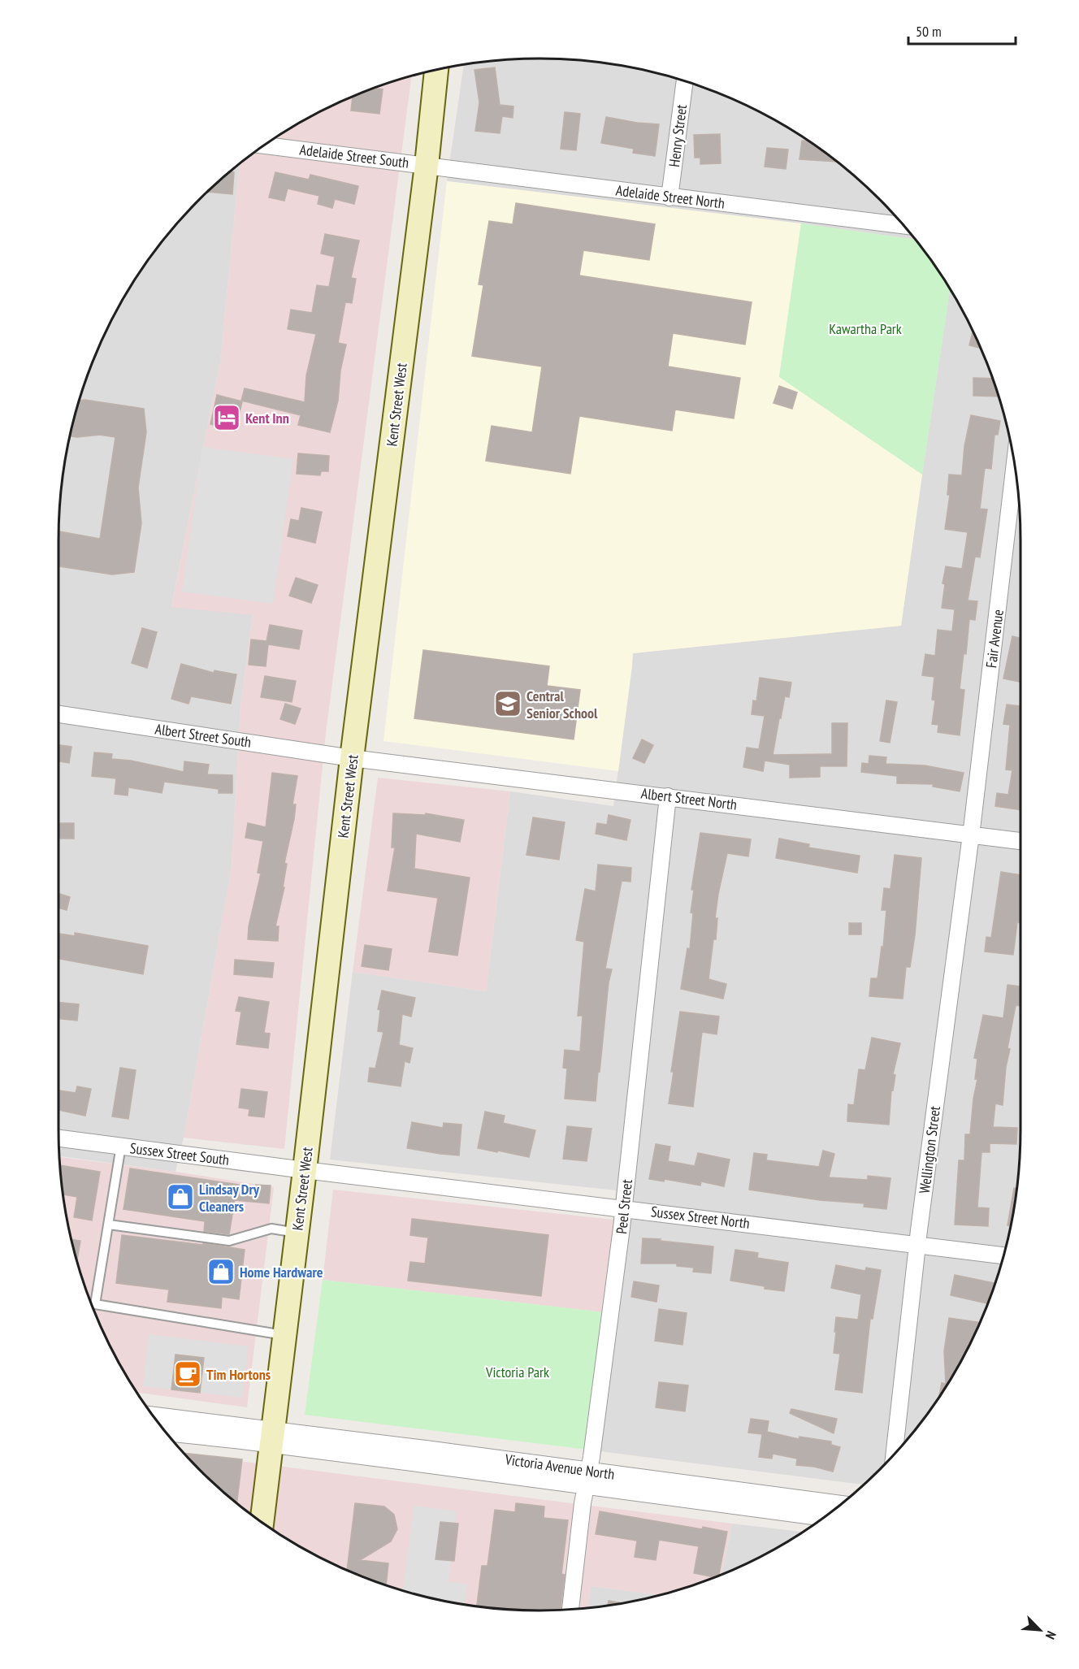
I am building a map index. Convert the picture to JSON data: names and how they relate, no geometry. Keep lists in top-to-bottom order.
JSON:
{
  "streets": {
    "main road": ["Kent Street West"],
    "street": [
      "Henry Street",
      "Adelaide Street South",
      "Adelaide Street North",
      "Fair Avenue",
      "Albert Street South",
      "Albert Street North",
      "Wellington Street",
      "Sussex Street South",
      "Peel Street",
      "Sussex Street North",
      "Victoria Avenue North"
    ]
  },
  "crossings": [
    ["Henry Street", "Adelaide Street North"],
    ["Adelaide Street South", "Adelaide Street North"],
    ["Adelaide Street South", "Kent Street West"],
    ["Adelaide Street North", "Kent Street West"],
    ["Kent Street West", "Albert Street South"],
    ["Kent Street West", "Albert Street North"],
    ["Kent Street West", "Sussex Street South"],
    ["Kent Street West", "Sussex Street North"],
    ["Kent Street West", "Victoria Avenue North"],
    ["Fair Avenue", "Albert Street North"],
    ["Fair Avenue", "Wellington Street"],
    ["Albert Street South", "Albert Street North"],
    ["Albert Street North", "Wellington Street"],
    ["Albert Street North", "Peel Street"],
    ["Wellington Street", "Sussex Street North"],
    ["Sussex Street South", "Sussex Street North"],
    ["Peel Street", "Sussex Street North"],
    ["Peel Street", "Victoria Avenue North"]
  ],
  "parks": ["Kawartha Park", "Victoria Park"],
  "places": {
    "hotel": ["Kent Inn"],
    "school or university": ["Central Senior School"],
    "shop": ["Lindsay Dry Cleaners", "Home Hardware"],
    "cafe": ["Tim Hortons"]
  },
  "scale_bar": "50 m",
  "north": "bottom right"
}
